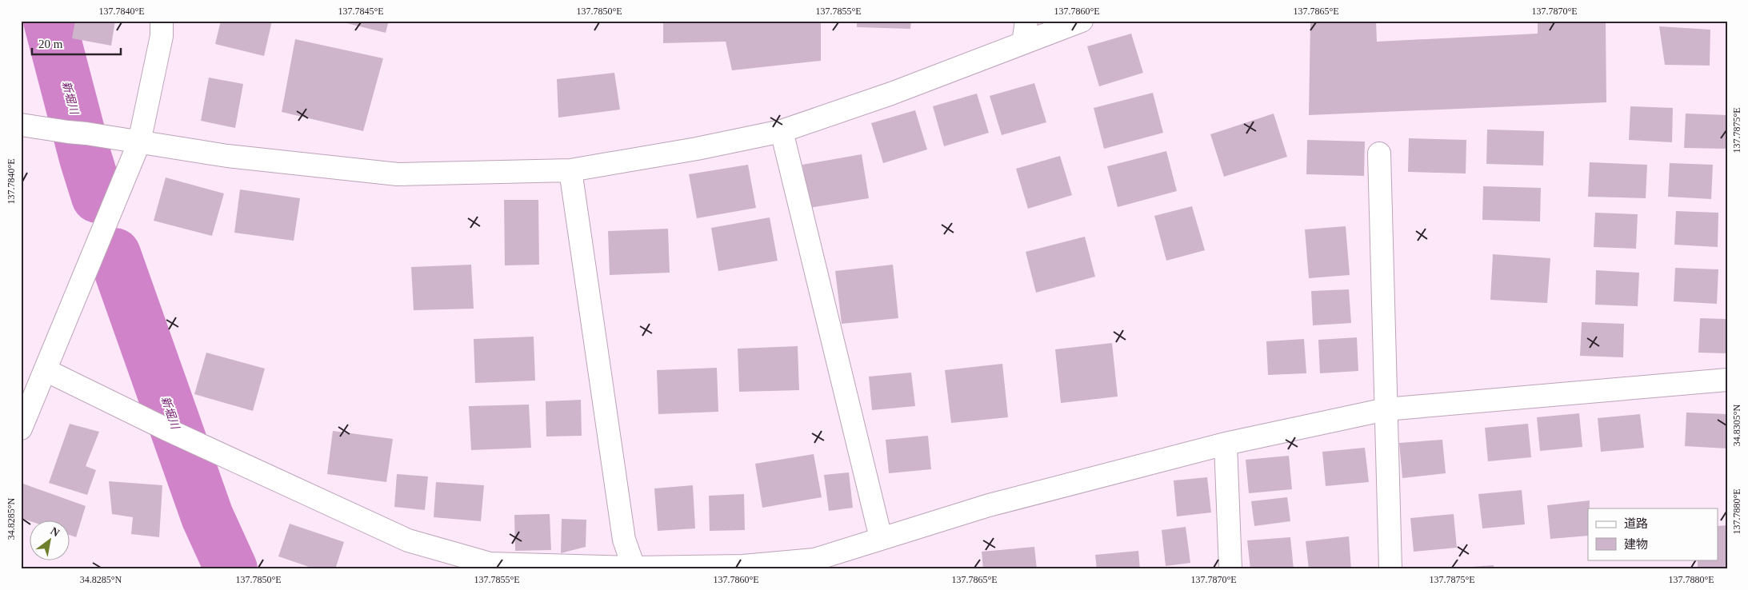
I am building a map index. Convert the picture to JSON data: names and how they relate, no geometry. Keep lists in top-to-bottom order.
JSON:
{
  "water": ["新堀川"],
  "legend": ["道路", "建物"],
  "scale_bar": "20 m",
  "north": "top right",
  "coordinates": [
    "137.7840°E",
    "137.7845°E",
    "137.7850°E",
    "137.7855°E",
    "137.7860°E",
    "137.7865°E",
    "137.7870°E",
    "137.7875°E",
    "34.8305°N",
    "137.7880°E",
    "34.8285°N"
  ]
}
